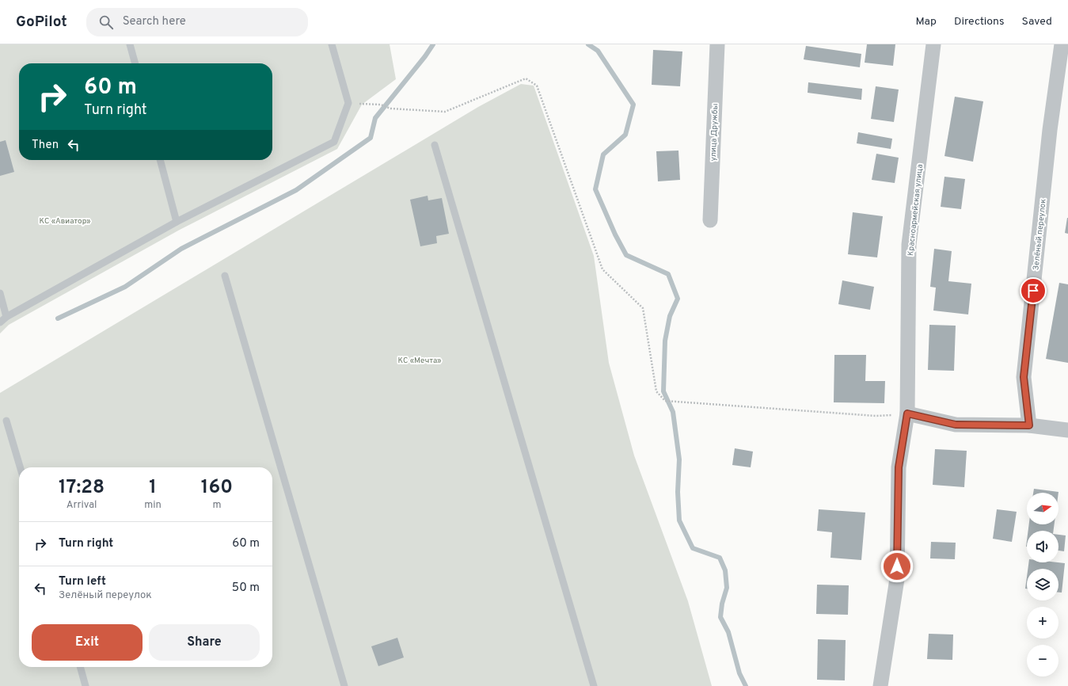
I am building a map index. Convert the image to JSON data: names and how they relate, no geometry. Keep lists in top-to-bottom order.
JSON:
{
  "streets": {
    "street": ["улица Дружбы", "Красноармейская улица", "Зелёный переулок"]
  },
  "parks": ["КС «Авиатор»", "КС «Мечта»"],
  "north": "right",
  "page": {
    "header": "GoPilot",
    "search": "Search here",
    "nav": ["Map", "Directions", "Saved"],
    "turn": ["60 m", "Turn right"],
    "then": "Then",
    "eta": [
      "17:28",
      "Arrival",
      "1",
      "min",
      "160",
      "m"
    ],
    "map_buttons": ["+", "−"],
    "list": [
      {
        "name": "Turn right",
        "value": "60 m"
      },
      {
        "name": "Turn left",
        "note": "Зелёный переулок",
        "value": "50 m"
      }
    ],
    "buttons": ["Exit", "Share"]
  }
}
